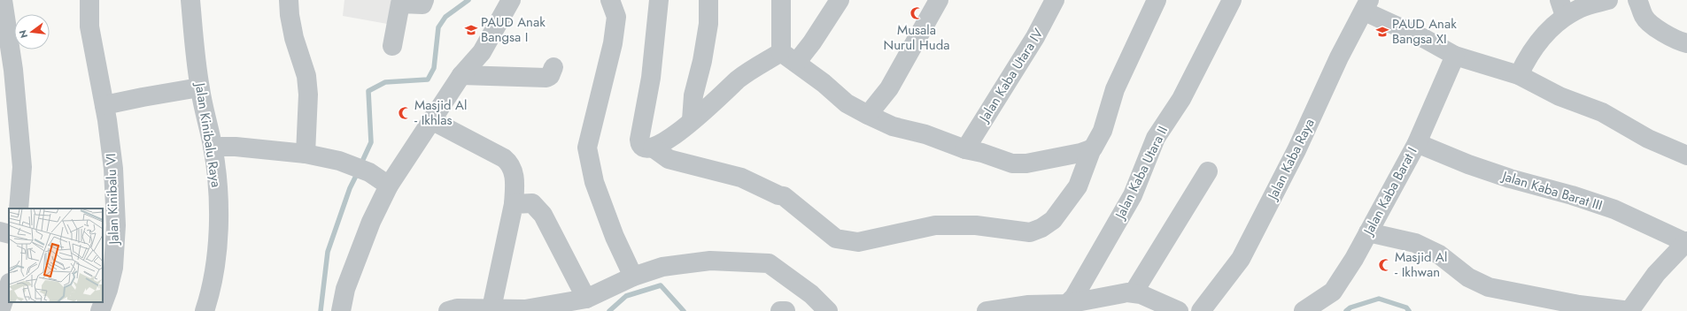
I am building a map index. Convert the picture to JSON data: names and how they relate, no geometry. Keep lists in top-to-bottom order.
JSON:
{
  "streets": {
    "street": [
      "Jalan Kaba Utara IV",
      "Jalan Kinibalu Raya",
      "Jalan Kaba Raya",
      "Jalan Kaba Utara II",
      "Jalan Kaba Barat I",
      "Jalan Kaba Barat III",
      "Jalan Kinibalu VI"
    ]
  },
  "crossings": [
    ["Jalan Kaba Barat I", "Jalan Kaba Barat III"]
  ],
  "places": {
    "mosque": ["Musala Nurul Huda", "Masjid Al - Ikhlas", "Masjid Al - Ikhwan"],
    "school or university": ["PAUD Anak Bangsa I", "PAUD Anak Bangsa XI"]
  },
  "north": "left"
}
